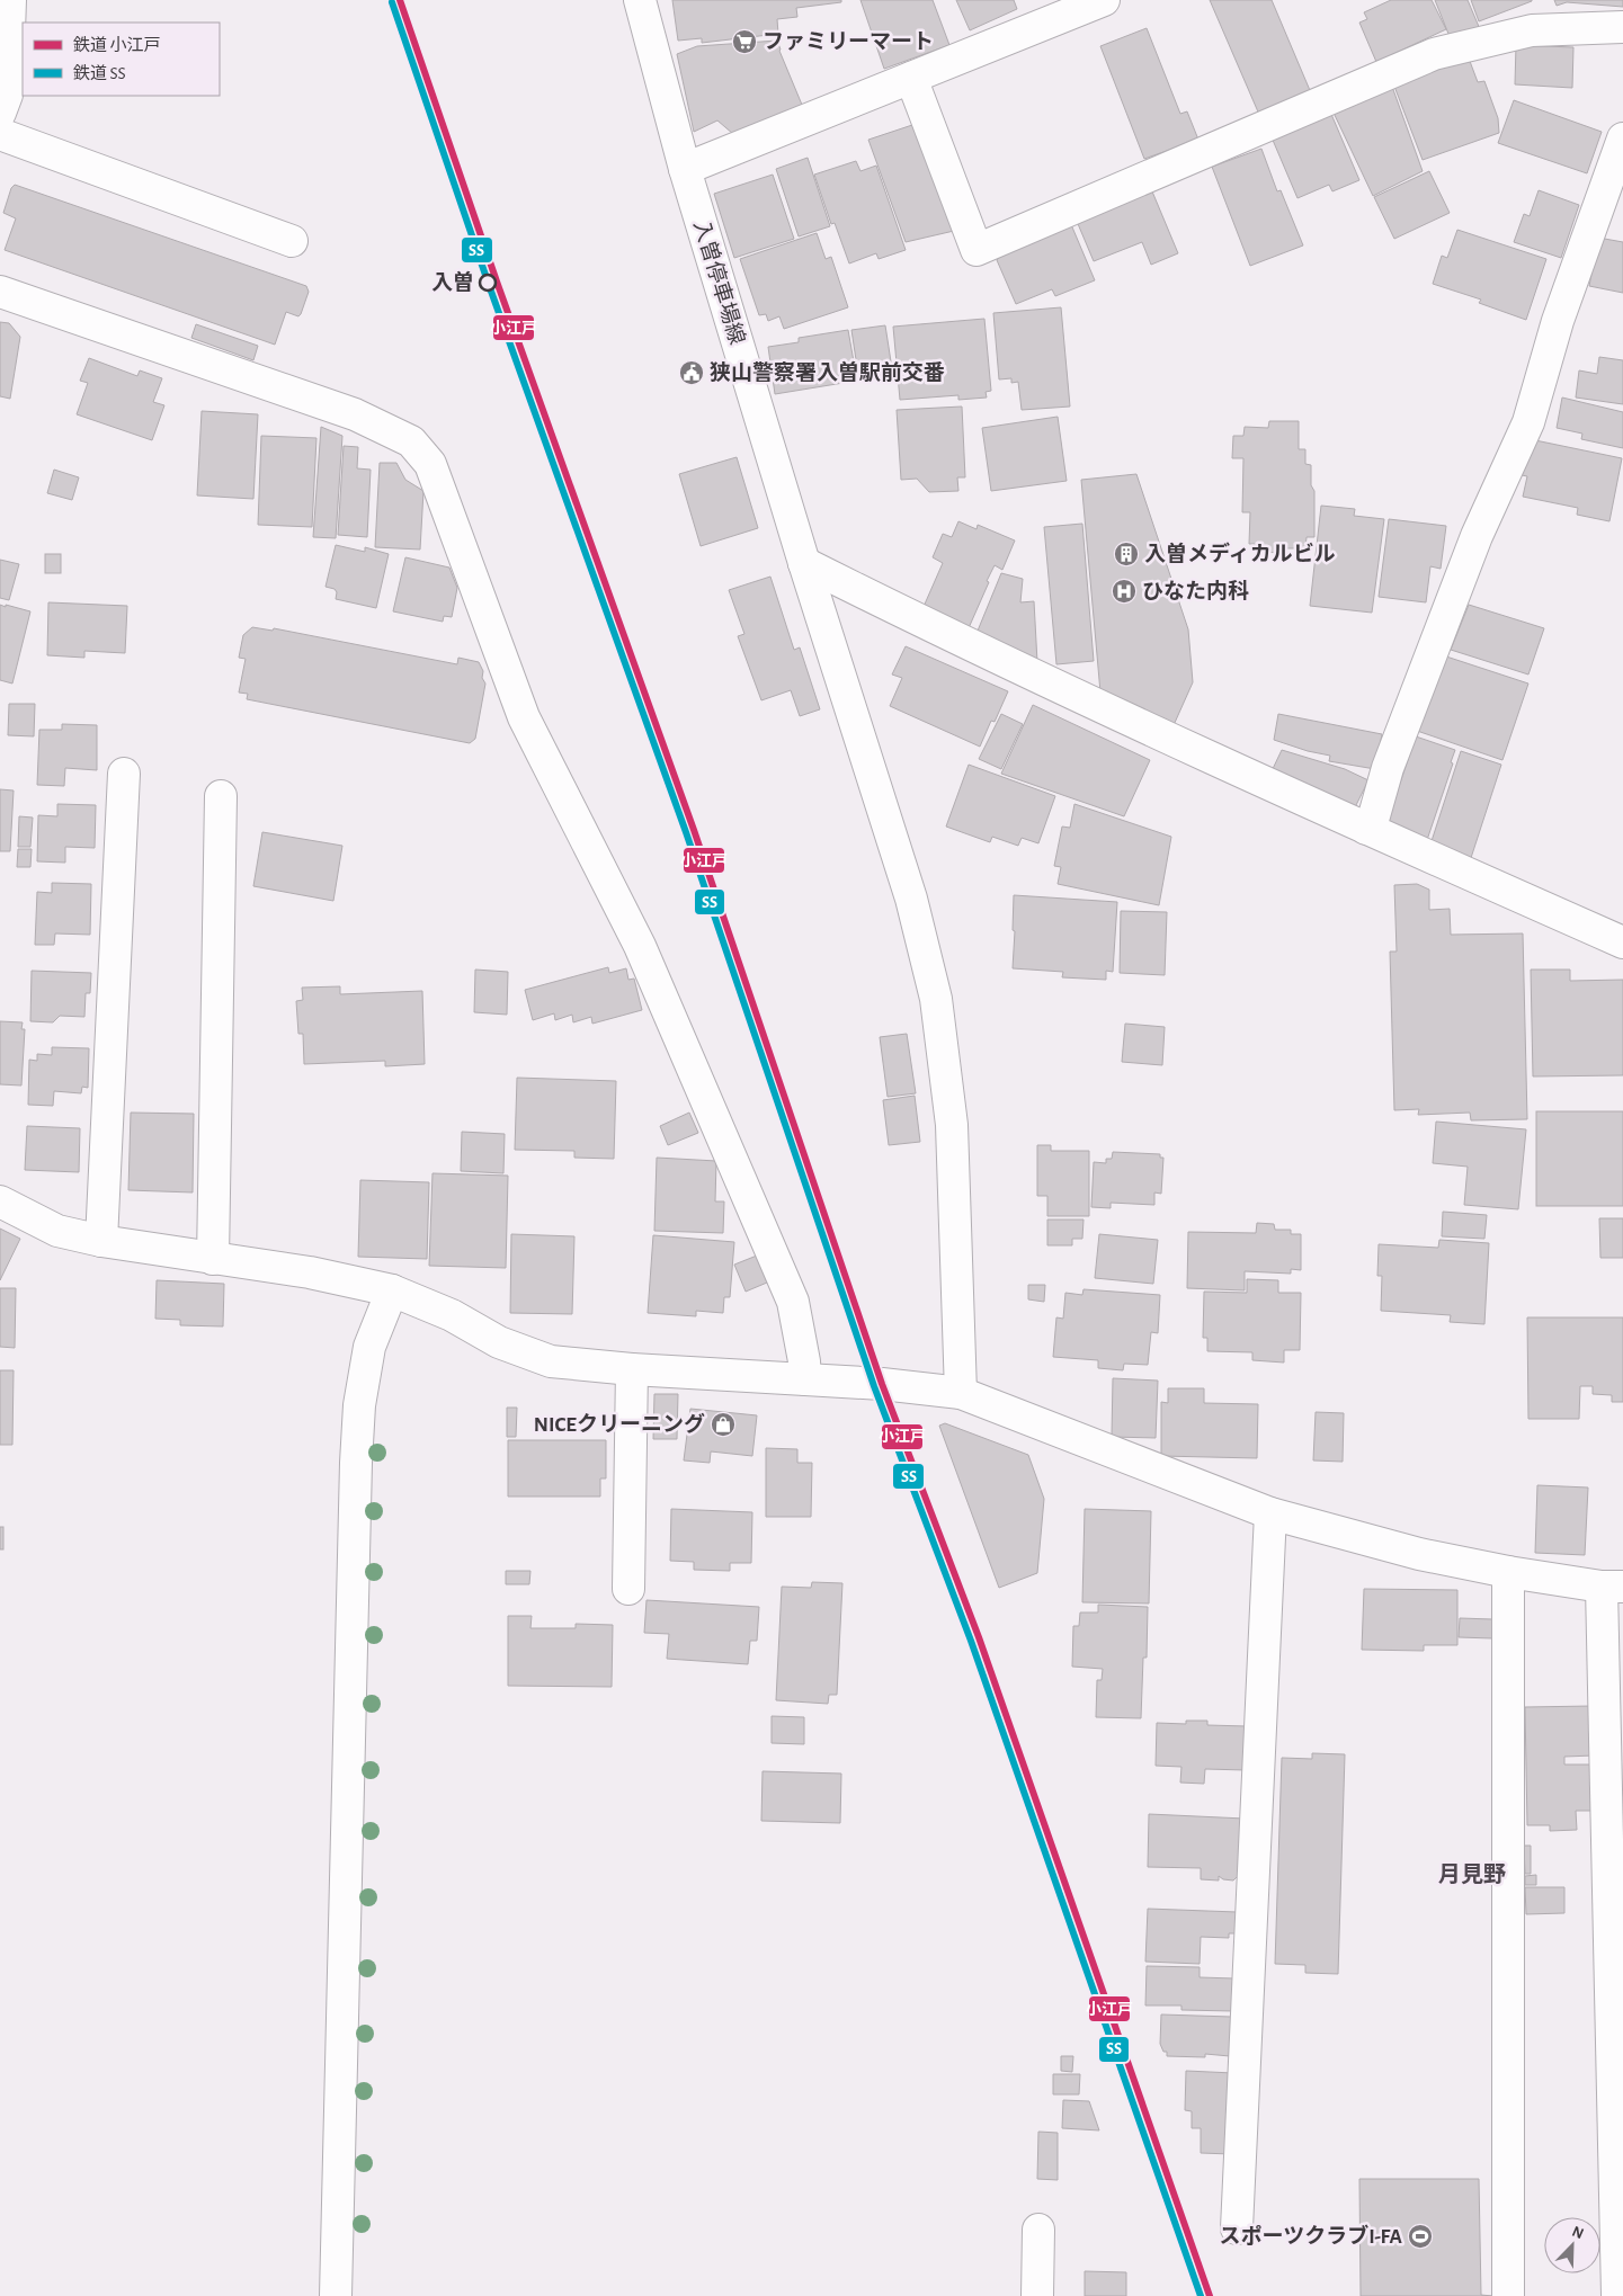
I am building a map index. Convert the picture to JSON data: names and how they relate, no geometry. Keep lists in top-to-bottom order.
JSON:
{
  "streets": {
    "street": ["入曽停車場線"]
  },
  "districts": ["月見野"],
  "places": {
    "supermarket": ["ファミリーマート"],
    "other": ["入曽"],
    "public building": ["狭山警察署入曽駅前交番"],
    "building": ["入曽メディカルビル"],
    "hospital": ["ひなた内科"],
    "shop": ["NICEクリーニング"],
    "sports": ["スポーツクラブI-FA"]
  },
  "lines": ["rail line 小江戸", "rail line SS"],
  "legend": ["鉄道 小江戸", "鉄道 SS"],
  "north": "top right"
}
